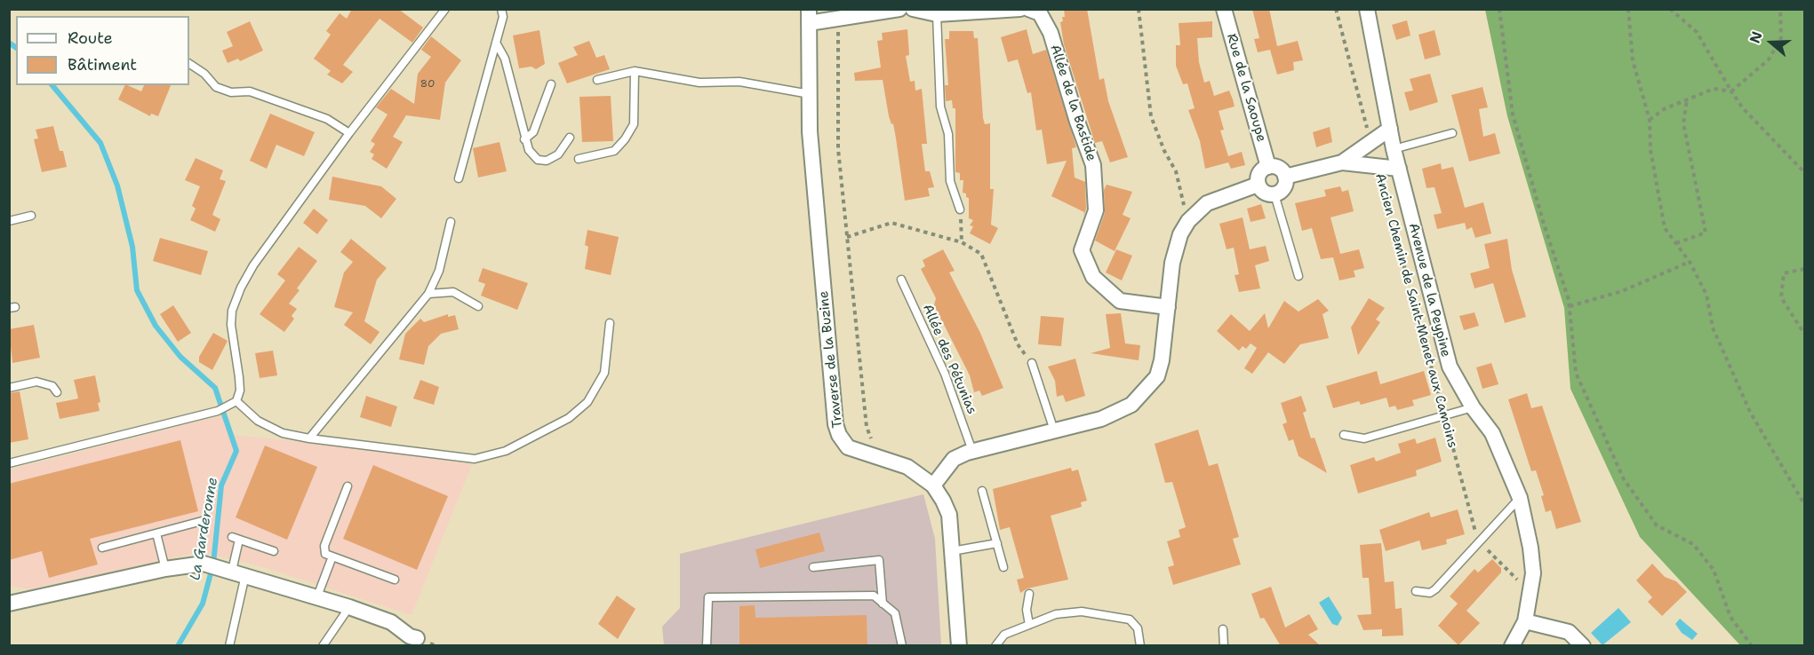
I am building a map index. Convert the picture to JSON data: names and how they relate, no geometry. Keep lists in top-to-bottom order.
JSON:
{
  "streets": {
    "street": [
      "Rue de la Saoupe",
      "Allée de la Bastide",
      "Avenue de la Peypine",
      "Traverse de la Buzine"
    ],
    "lane": ["Allée des Pétunias"],
    "path": ["Ancien Chemin de Saint-Menet aux Camoins"]
  },
  "crossings": [
    ["Avenue de la Peypine", "Ancien Chemin de Saint-Menet aux Camoins"]
  ],
  "water": ["La Garderonne"],
  "house_numbers": ["80"],
  "legend": ["Route", "Bâtiment"],
  "north": "left"
}
